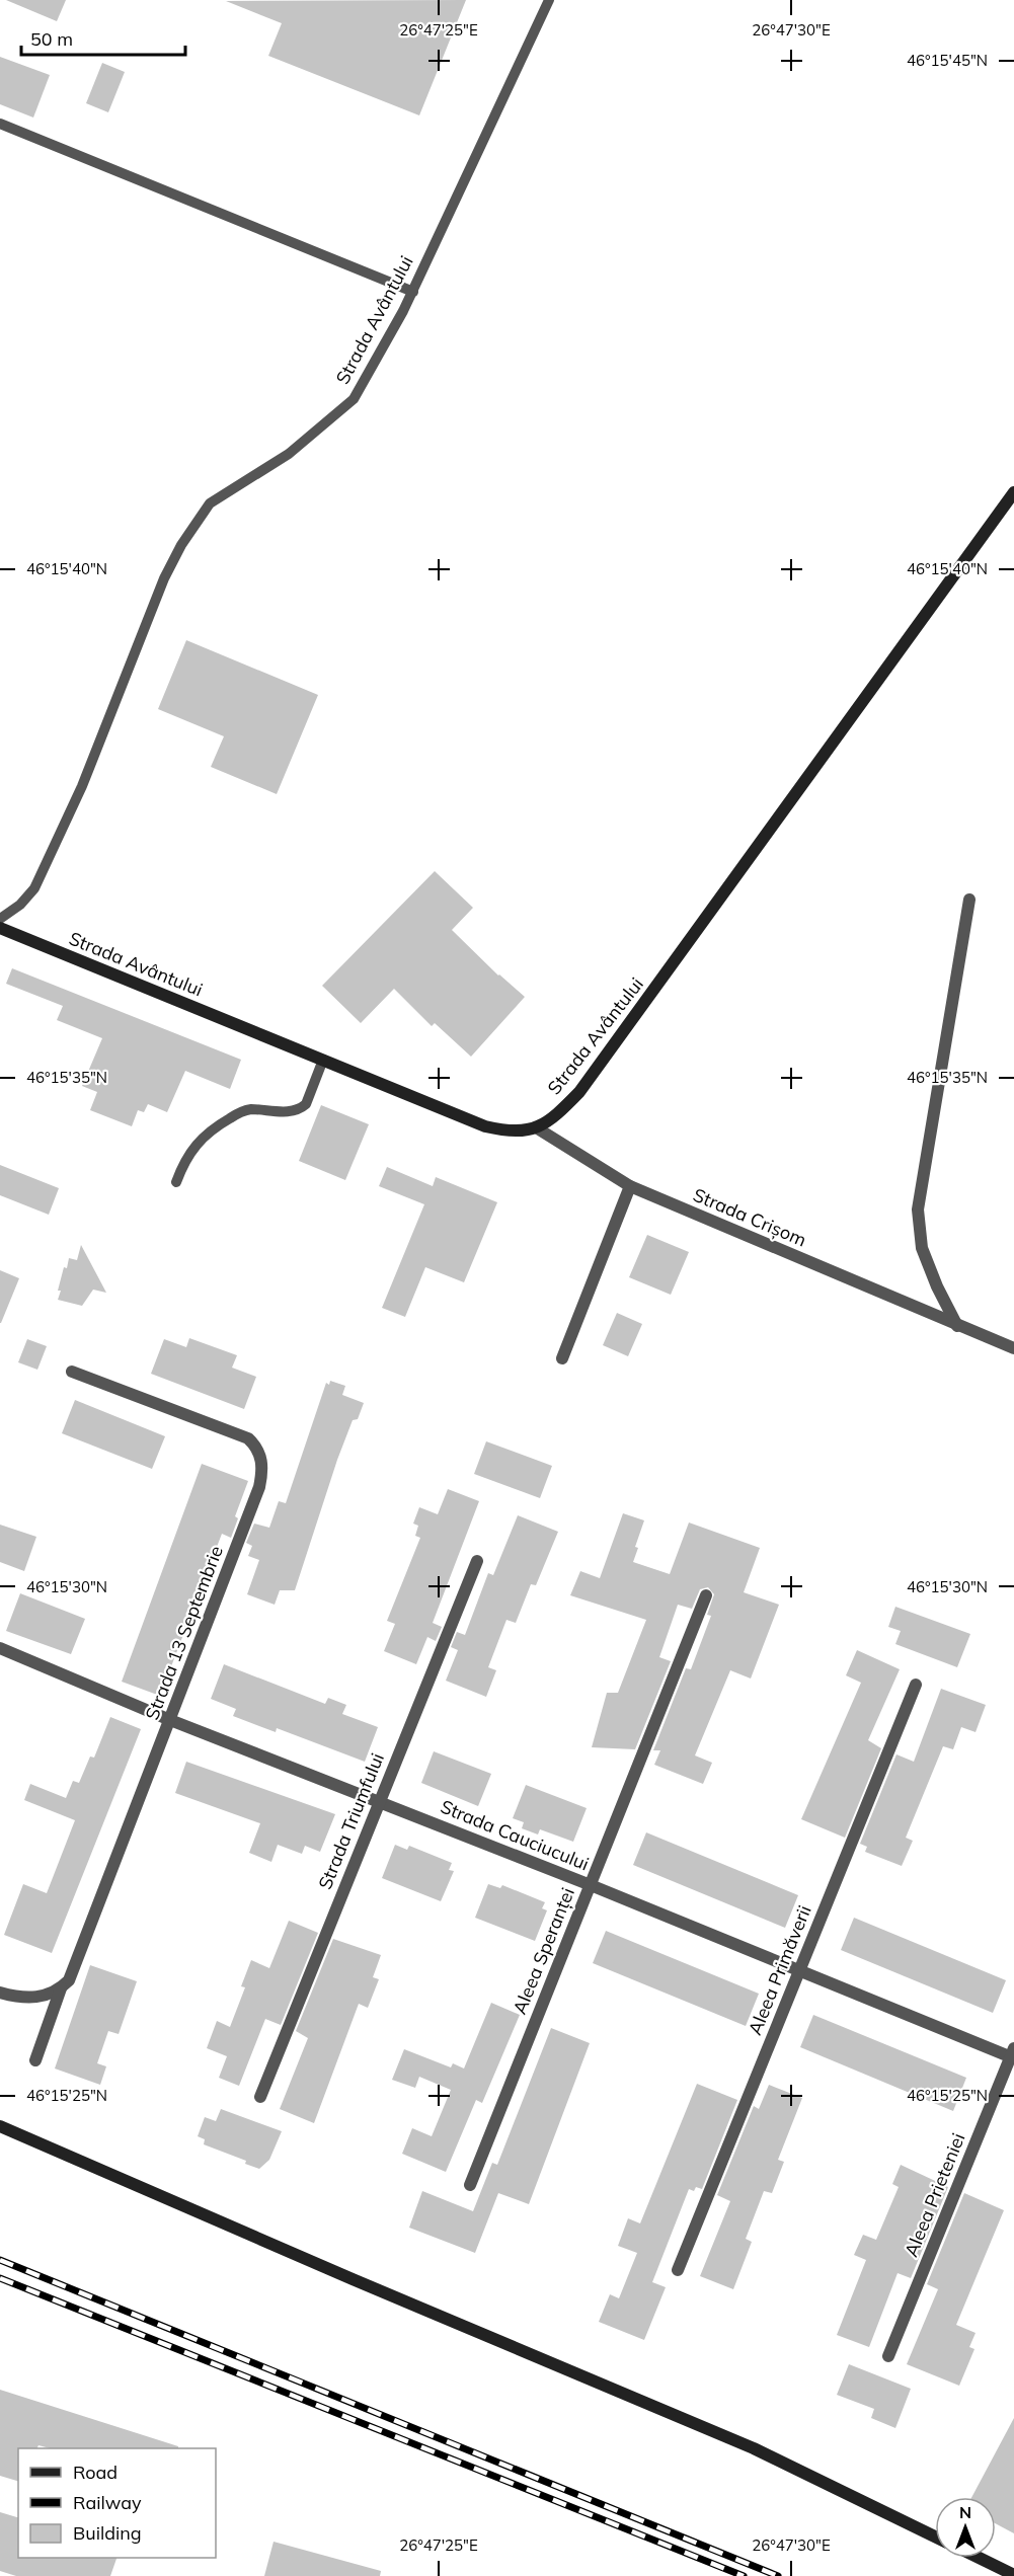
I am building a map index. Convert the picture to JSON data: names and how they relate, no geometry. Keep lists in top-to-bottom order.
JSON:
{
  "streets": {
    "main road": ["Strada Avântului"],
    "street": [
      "Strada Crișom",
      "Strada 13 Septembrie",
      "Strada Triumfului",
      "Strada Cauciucului",
      "Aleea Speranței",
      "Aleea Primăverii",
      "Aleea Prieteniei"
    ]
  },
  "crossings": [
    ["Strada Avântului", "Strada Crișom"],
    ["Strada 13 Septembrie", "Strada Cauciucului"],
    ["Strada Triumfului", "Strada Cauciucului"],
    ["Strada Cauciucului", "Aleea Speranței"],
    ["Strada Cauciucului", "Aleea Primăverii"],
    ["Strada Cauciucului", "Aleea Prieteniei"]
  ],
  "legend": ["Road", "Railway", "Building"],
  "scale_bar": "50 m",
  "north": "top",
  "coordinates": [
    "26°47'25\"E",
    "26°47'30\"E",
    "46°15'45\"N",
    "46°15'40\"N",
    "46°15'35\"N",
    "46°15'30\"N",
    "46°15'25\"N"
  ]
}
